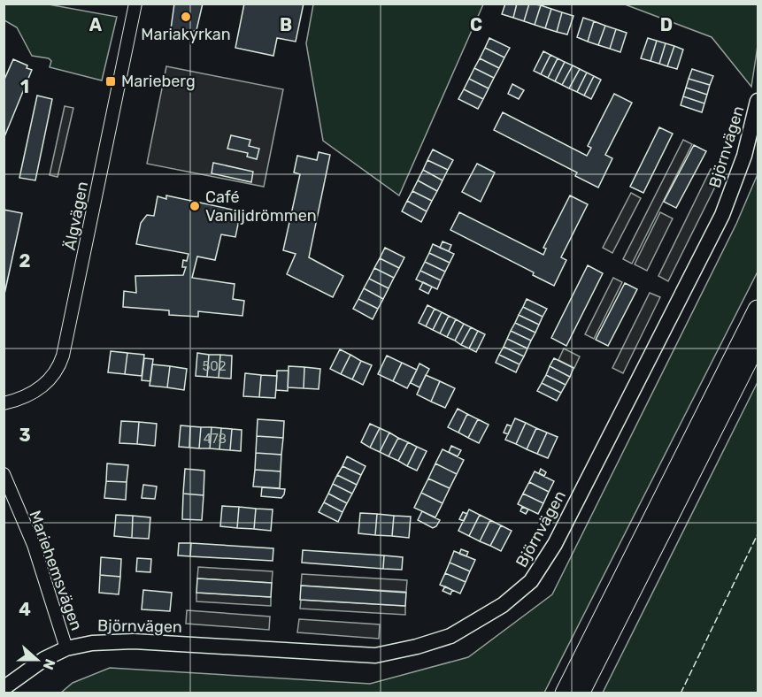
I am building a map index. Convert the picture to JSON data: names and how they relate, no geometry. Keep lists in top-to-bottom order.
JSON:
{
  "streets": {
    "street": ["Björnvägen", "Älgvägen", "Mariehemsvägen"]
  },
  "crossings": [
    ["Björnvägen", "Mariehemsvägen"]
  ],
  "places": {
    "other": ["Mariakyrkan", "Café Vaniljdrömmen"],
    "transit": ["Marieberg"]
  },
  "house_numbers": ["502", "478"],
  "north": "right",
  "grid": {
    "columns": [
      "A",
      "B",
      "C",
      "D"
    ],
    "rows": [
      "1",
      "2",
      "3",
      "4"
    ]
  }
}
